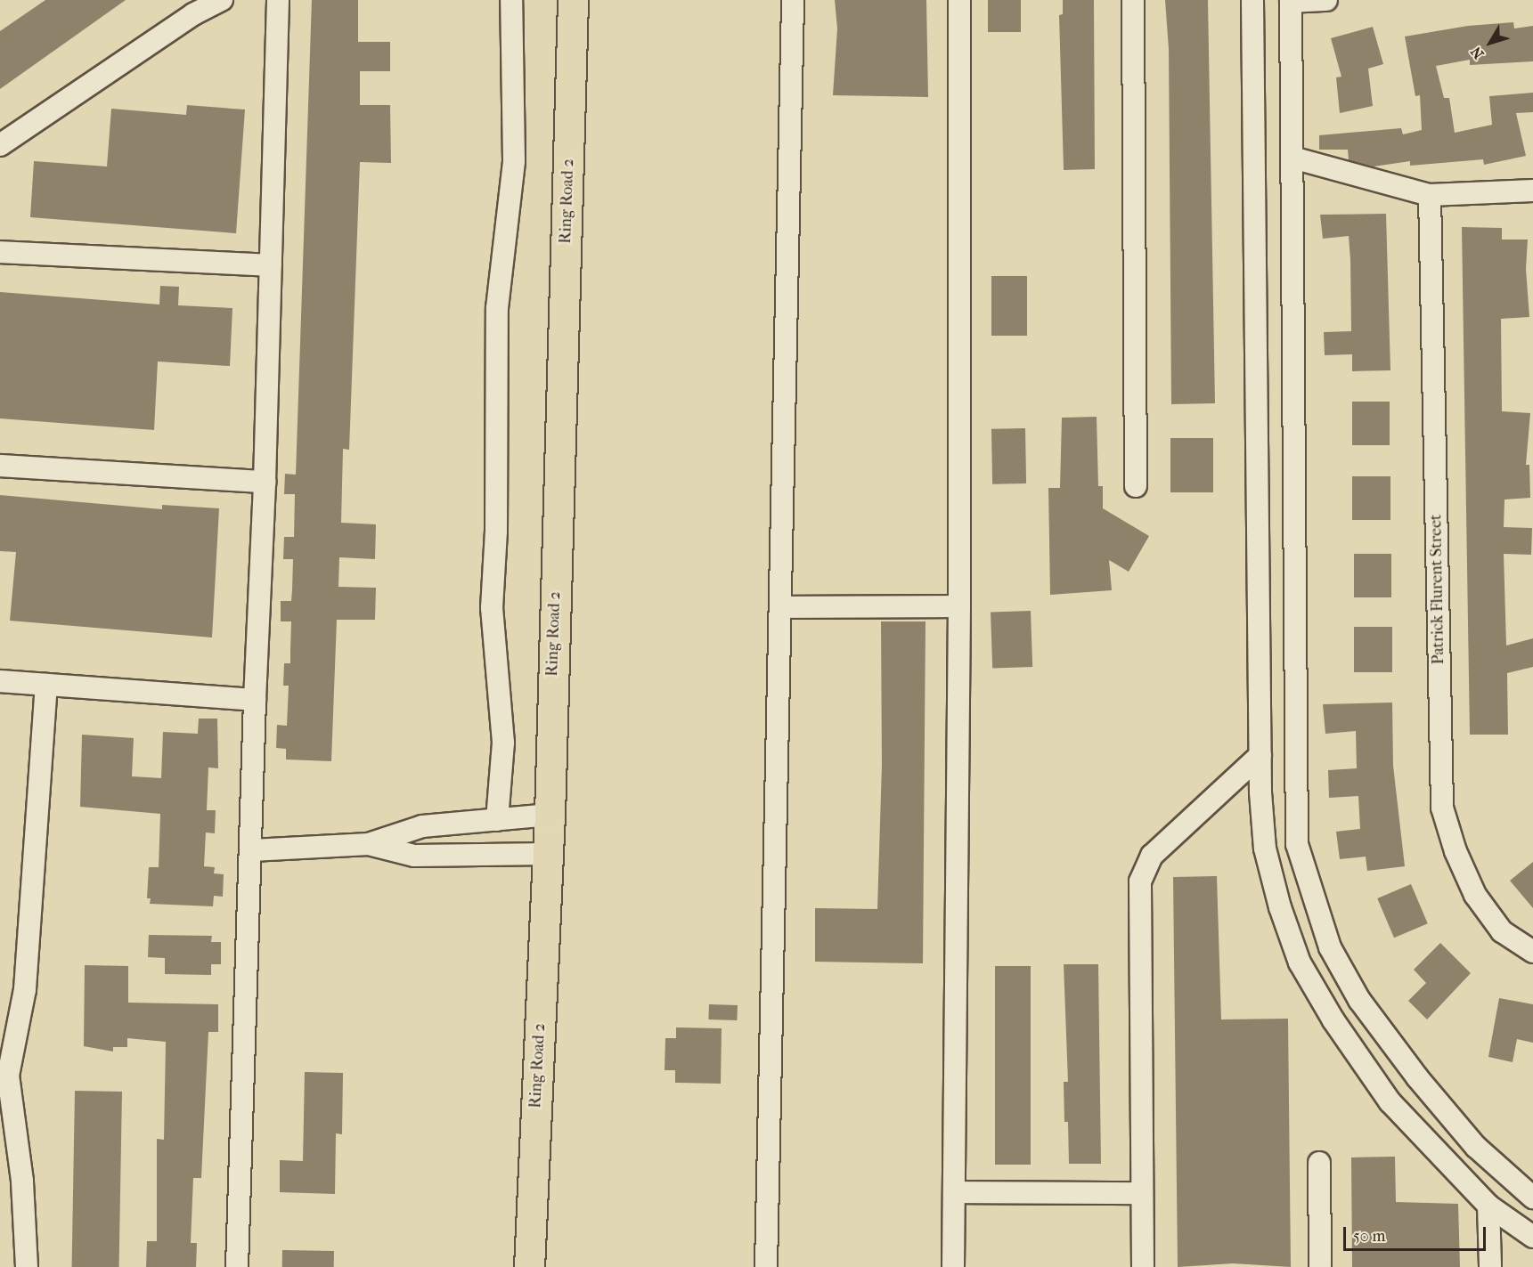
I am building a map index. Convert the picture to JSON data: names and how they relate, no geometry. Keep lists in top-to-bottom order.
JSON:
{
  "streets": {
    "main road": ["Ring Road 2"],
    "street": ["Patrick Flurent Street"]
  },
  "scale_bar": "50 m",
  "north": "bottom left"
}
